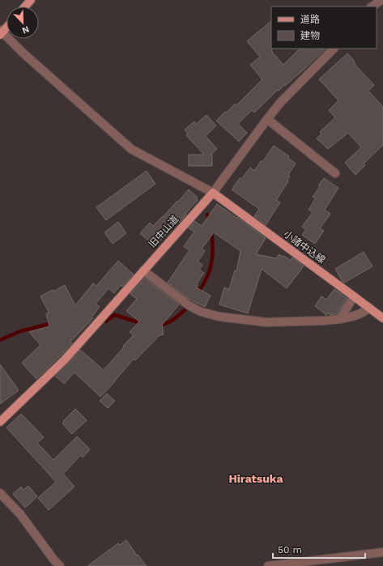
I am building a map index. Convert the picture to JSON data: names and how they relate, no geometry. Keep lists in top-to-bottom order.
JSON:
{
  "streets": {
    "main road": ["旧中山道", "小諸中込線"]
  },
  "crossings": [
    ["旧中山道", "小諸中込線"]
  ],
  "districts": ["Hiratsuka"],
  "legend": ["道路", "建物"],
  "scale_bar": "50 m",
  "north": "bottom right"
}
